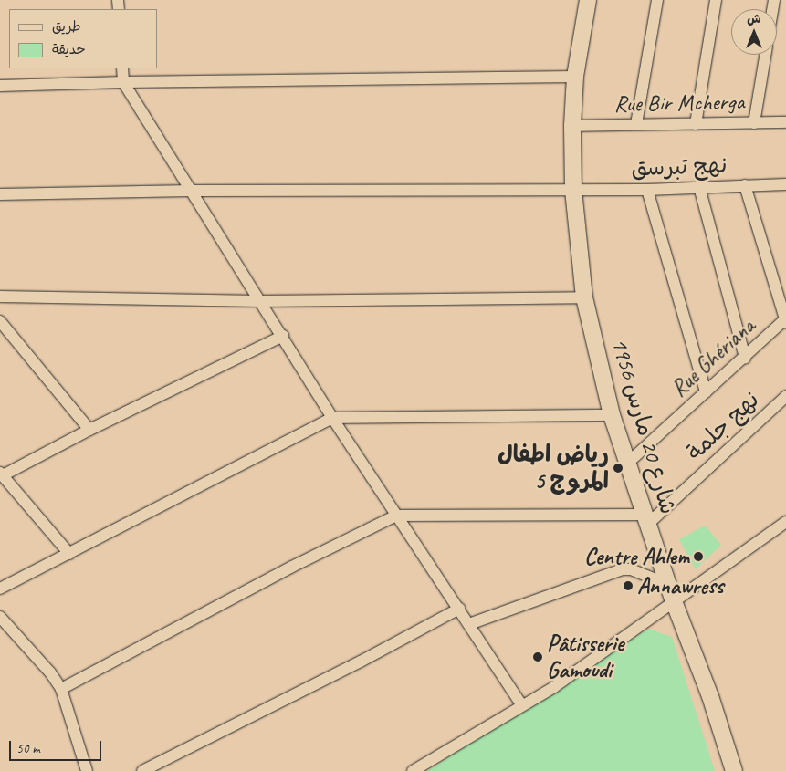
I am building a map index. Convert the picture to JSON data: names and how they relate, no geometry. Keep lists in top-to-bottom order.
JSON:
{
  "streets": {
    "street": [
      "Rue Bir Mcherga",
      "نهج تبرسق",
      "Rue Ghériana",
      "شارع 20 مارس 1956",
      "نهج جلمة"
    ]
  },
  "crossings": [
    ["Rue Bir Mcherga", "شارع 20 مارس 1956"],
    ["نهج تبرسق", "شارع 20 مارس 1956"],
    ["Rue Ghériana", "شارع 20 مارس 1956"],
    ["شارع 20 مارس 1956", "نهج جلمة"]
  ],
  "places": [
    "رياض اطفال المروج 5",
    "Centre Ahlem",
    "Annawress",
    "Pâtisserie Gamoudi"
  ],
  "legend": ["طريق", "حديقة"],
  "scale_bar": "50 m",
  "north": "top"
}
